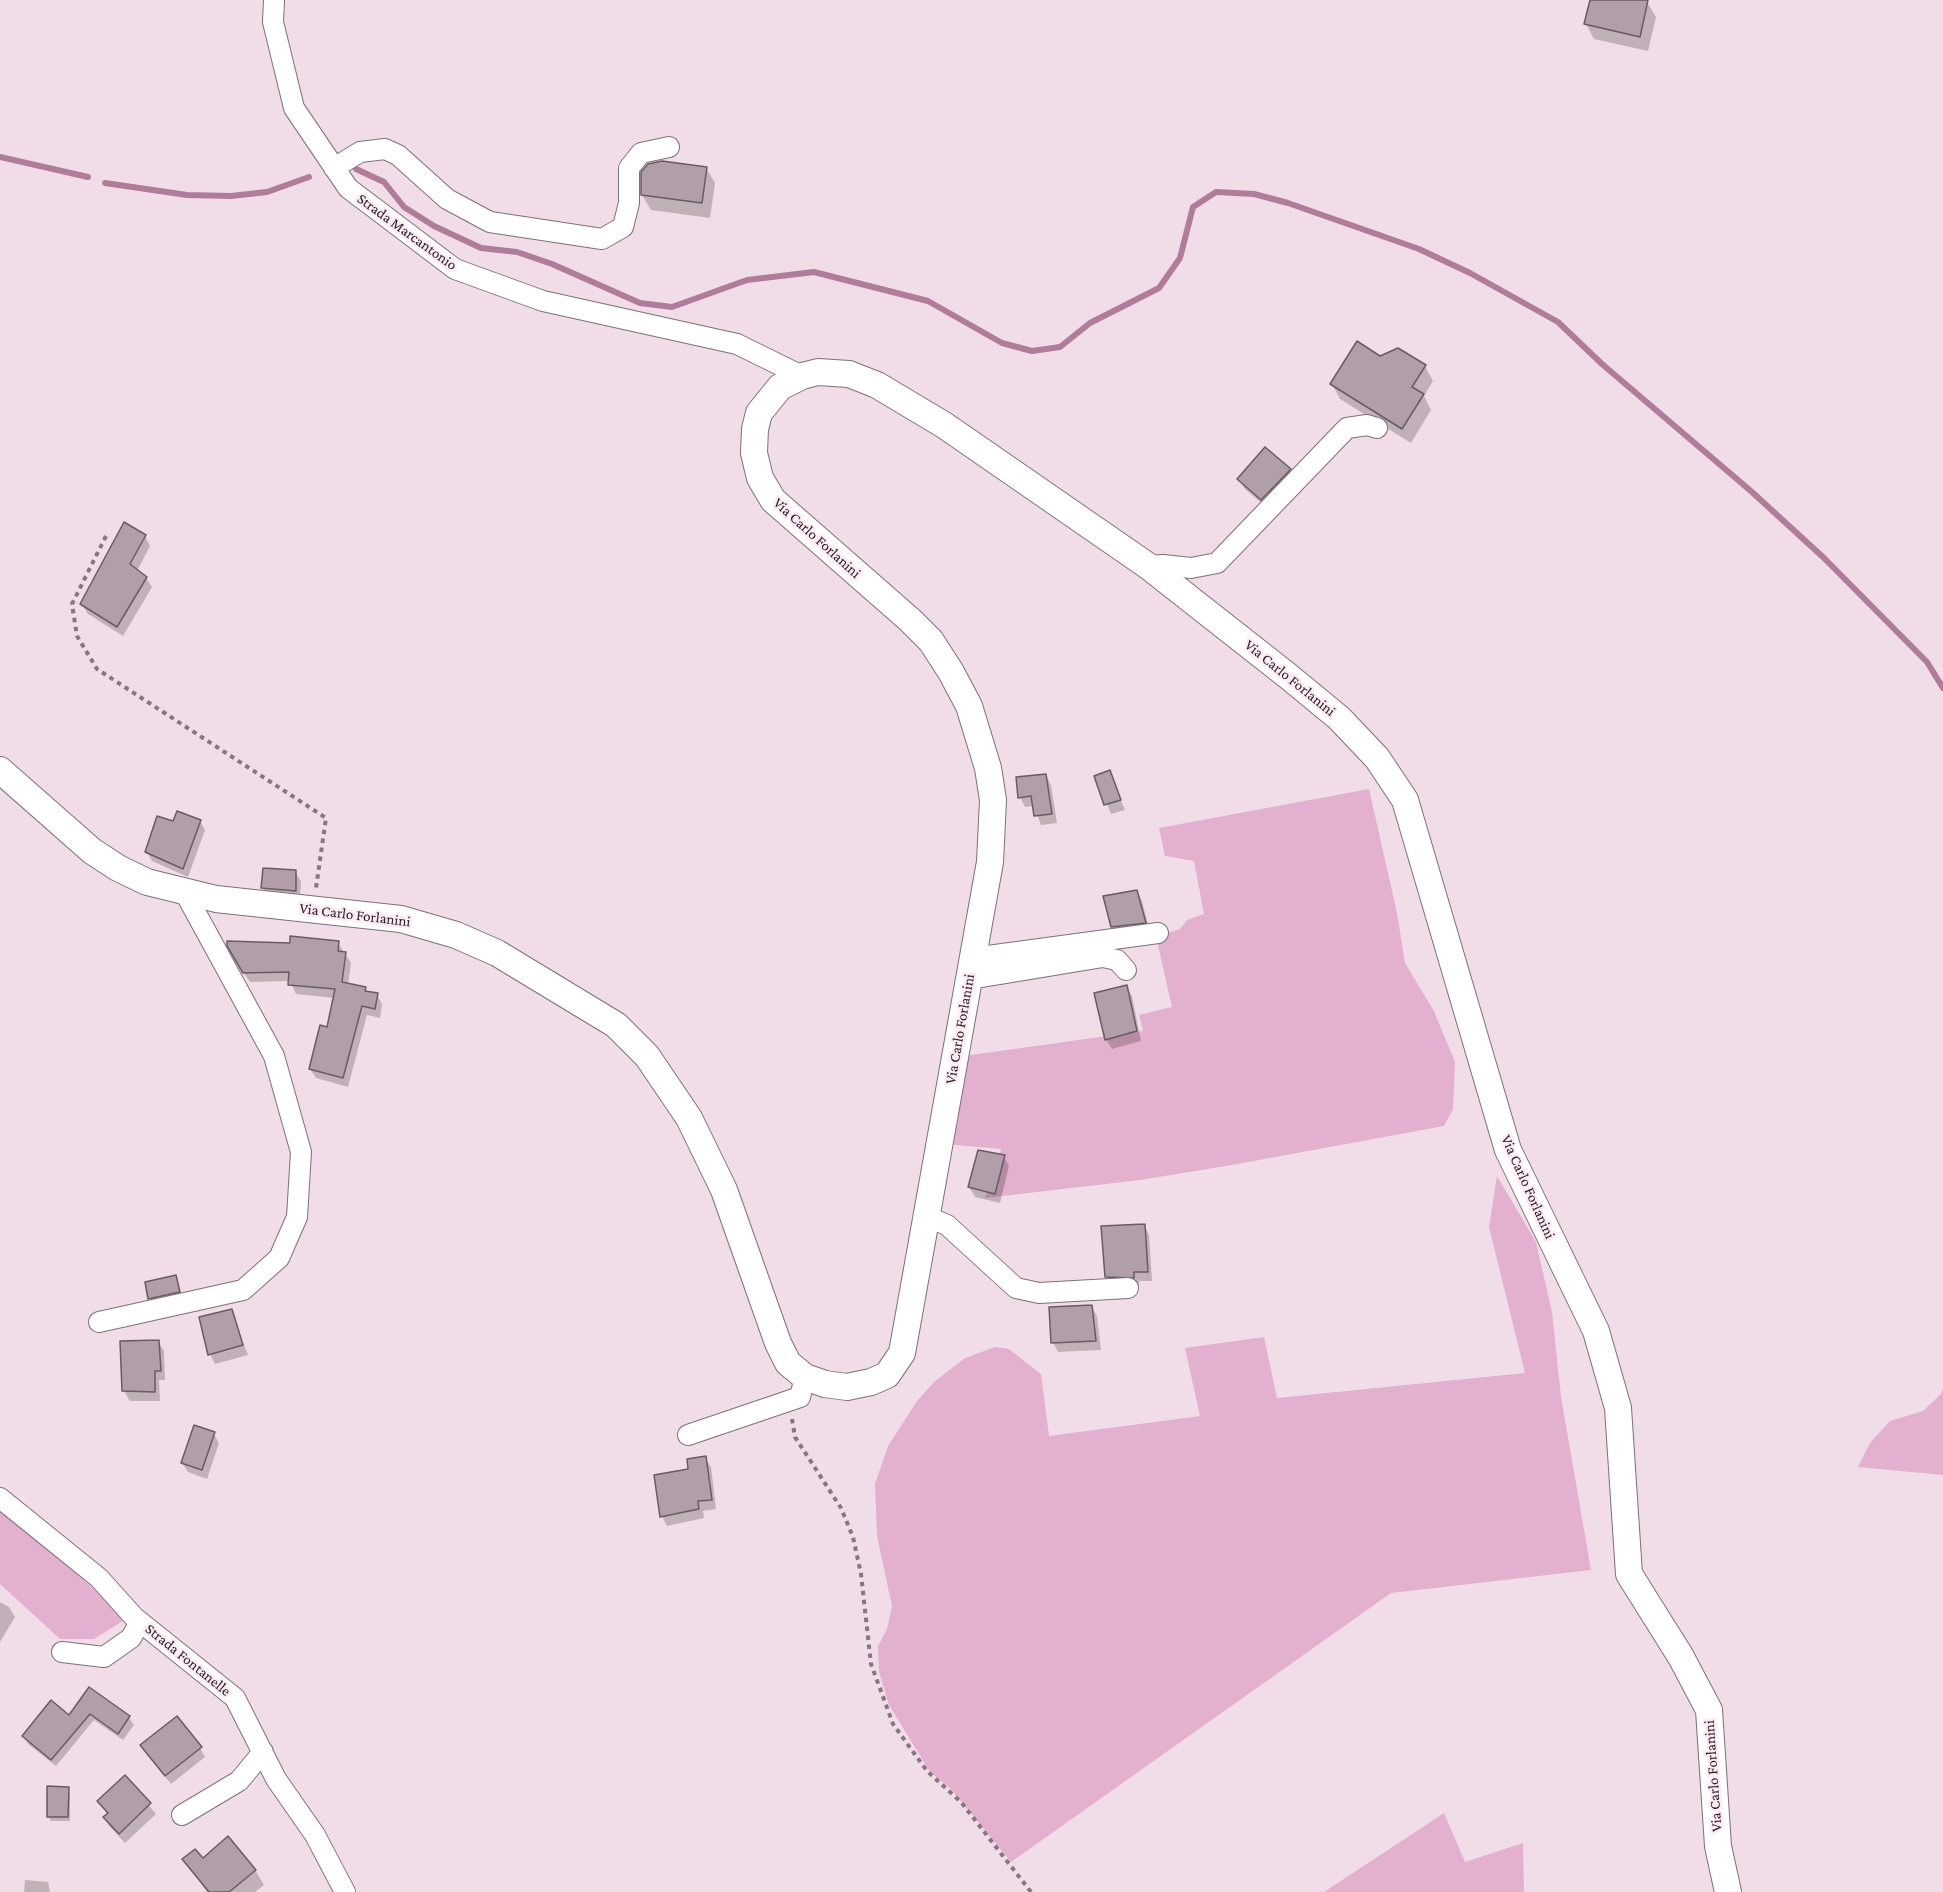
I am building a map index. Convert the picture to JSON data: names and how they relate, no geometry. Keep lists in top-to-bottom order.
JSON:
{
  "streets": {
    "main road": ["Via Carlo Forlanini"],
    "street": ["Strada Marcantonio", "Strada Fontanelle"]
  },
  "crossings": [
    ["Strada Marcantonio", "Via Carlo Forlanini"]
  ]
}
